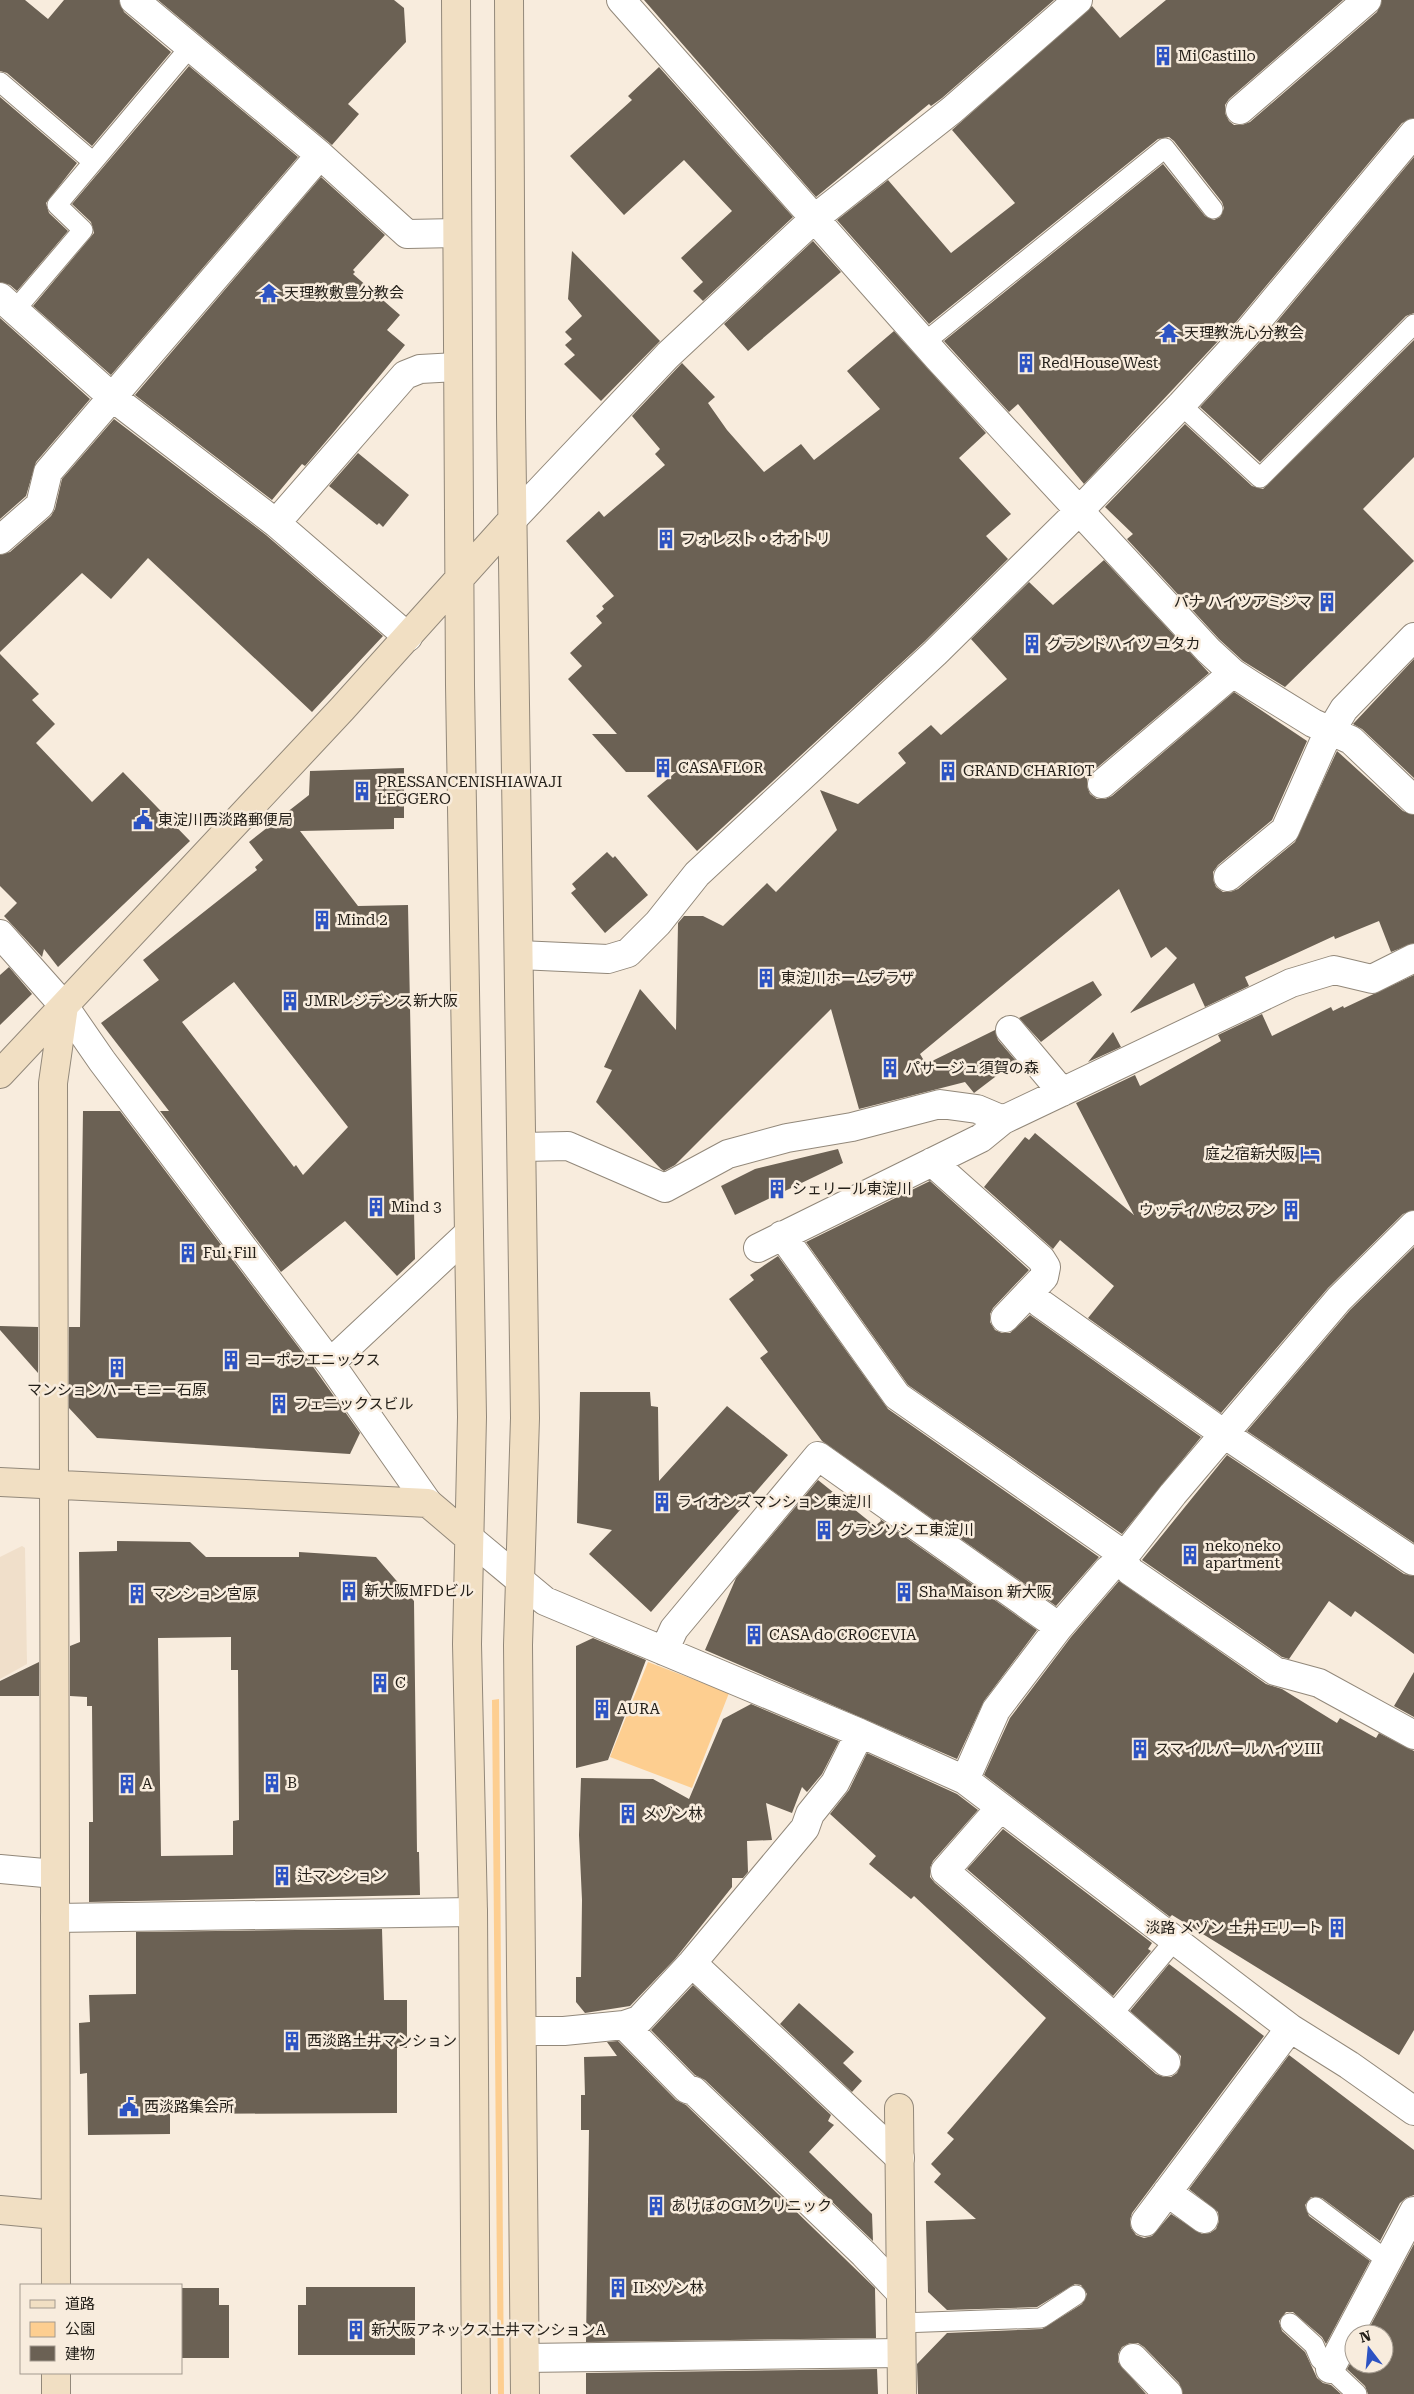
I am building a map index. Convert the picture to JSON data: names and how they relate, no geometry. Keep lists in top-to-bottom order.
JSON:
{
  "places": {
    "building": [
      "Mi Castillo",
      "Red House West",
      "フォレスト・オオトリ",
      "パナ ハイツアミジマ",
      "グランドハイツ ユタカ",
      "CASA FLOR",
      "GRAND CHARIOT",
      "PRESSANCENISHIAWAJI LEGGERO",
      "Mind 2",
      "東淀川ホームプラザ",
      "JMRレジデンス新大阪",
      "パサージュ須賀の森",
      "シェリール東淀川",
      "Mind 3",
      "ウッディハウス アン",
      "Ful･Fill",
      "コーポフエニックス",
      "マンションハーモニー石原",
      "フェニックスビル",
      "ライオンズマンション東淀川",
      "グランソシエ東淀川",
      "neko neko apartment",
      "新大阪MFDビル",
      "Sha Maison 新大阪",
      "マンション宮原",
      "CASA do CROCEVIA",
      "C",
      "AURA",
      "スマイルパールハイツIII",
      "B",
      "A",
      "メゾン林",
      "辻マンション",
      "淡路 メゾン 土井 エリート",
      "西淡路土井マンション",
      "あけぼのGMクリニック",
      "IIメゾン林",
      "新大阪アネックス土井マンションA"
    ],
    "temple": ["天理教敷豊分教会", "天理教洗心分教会"],
    "public building": ["東淀川西淡路郵便局", "西淡路集会所"],
    "hotel": ["庭之宿新大阪"]
  },
  "legend": ["道路", "公園", "建物"],
  "north": "top"
}
